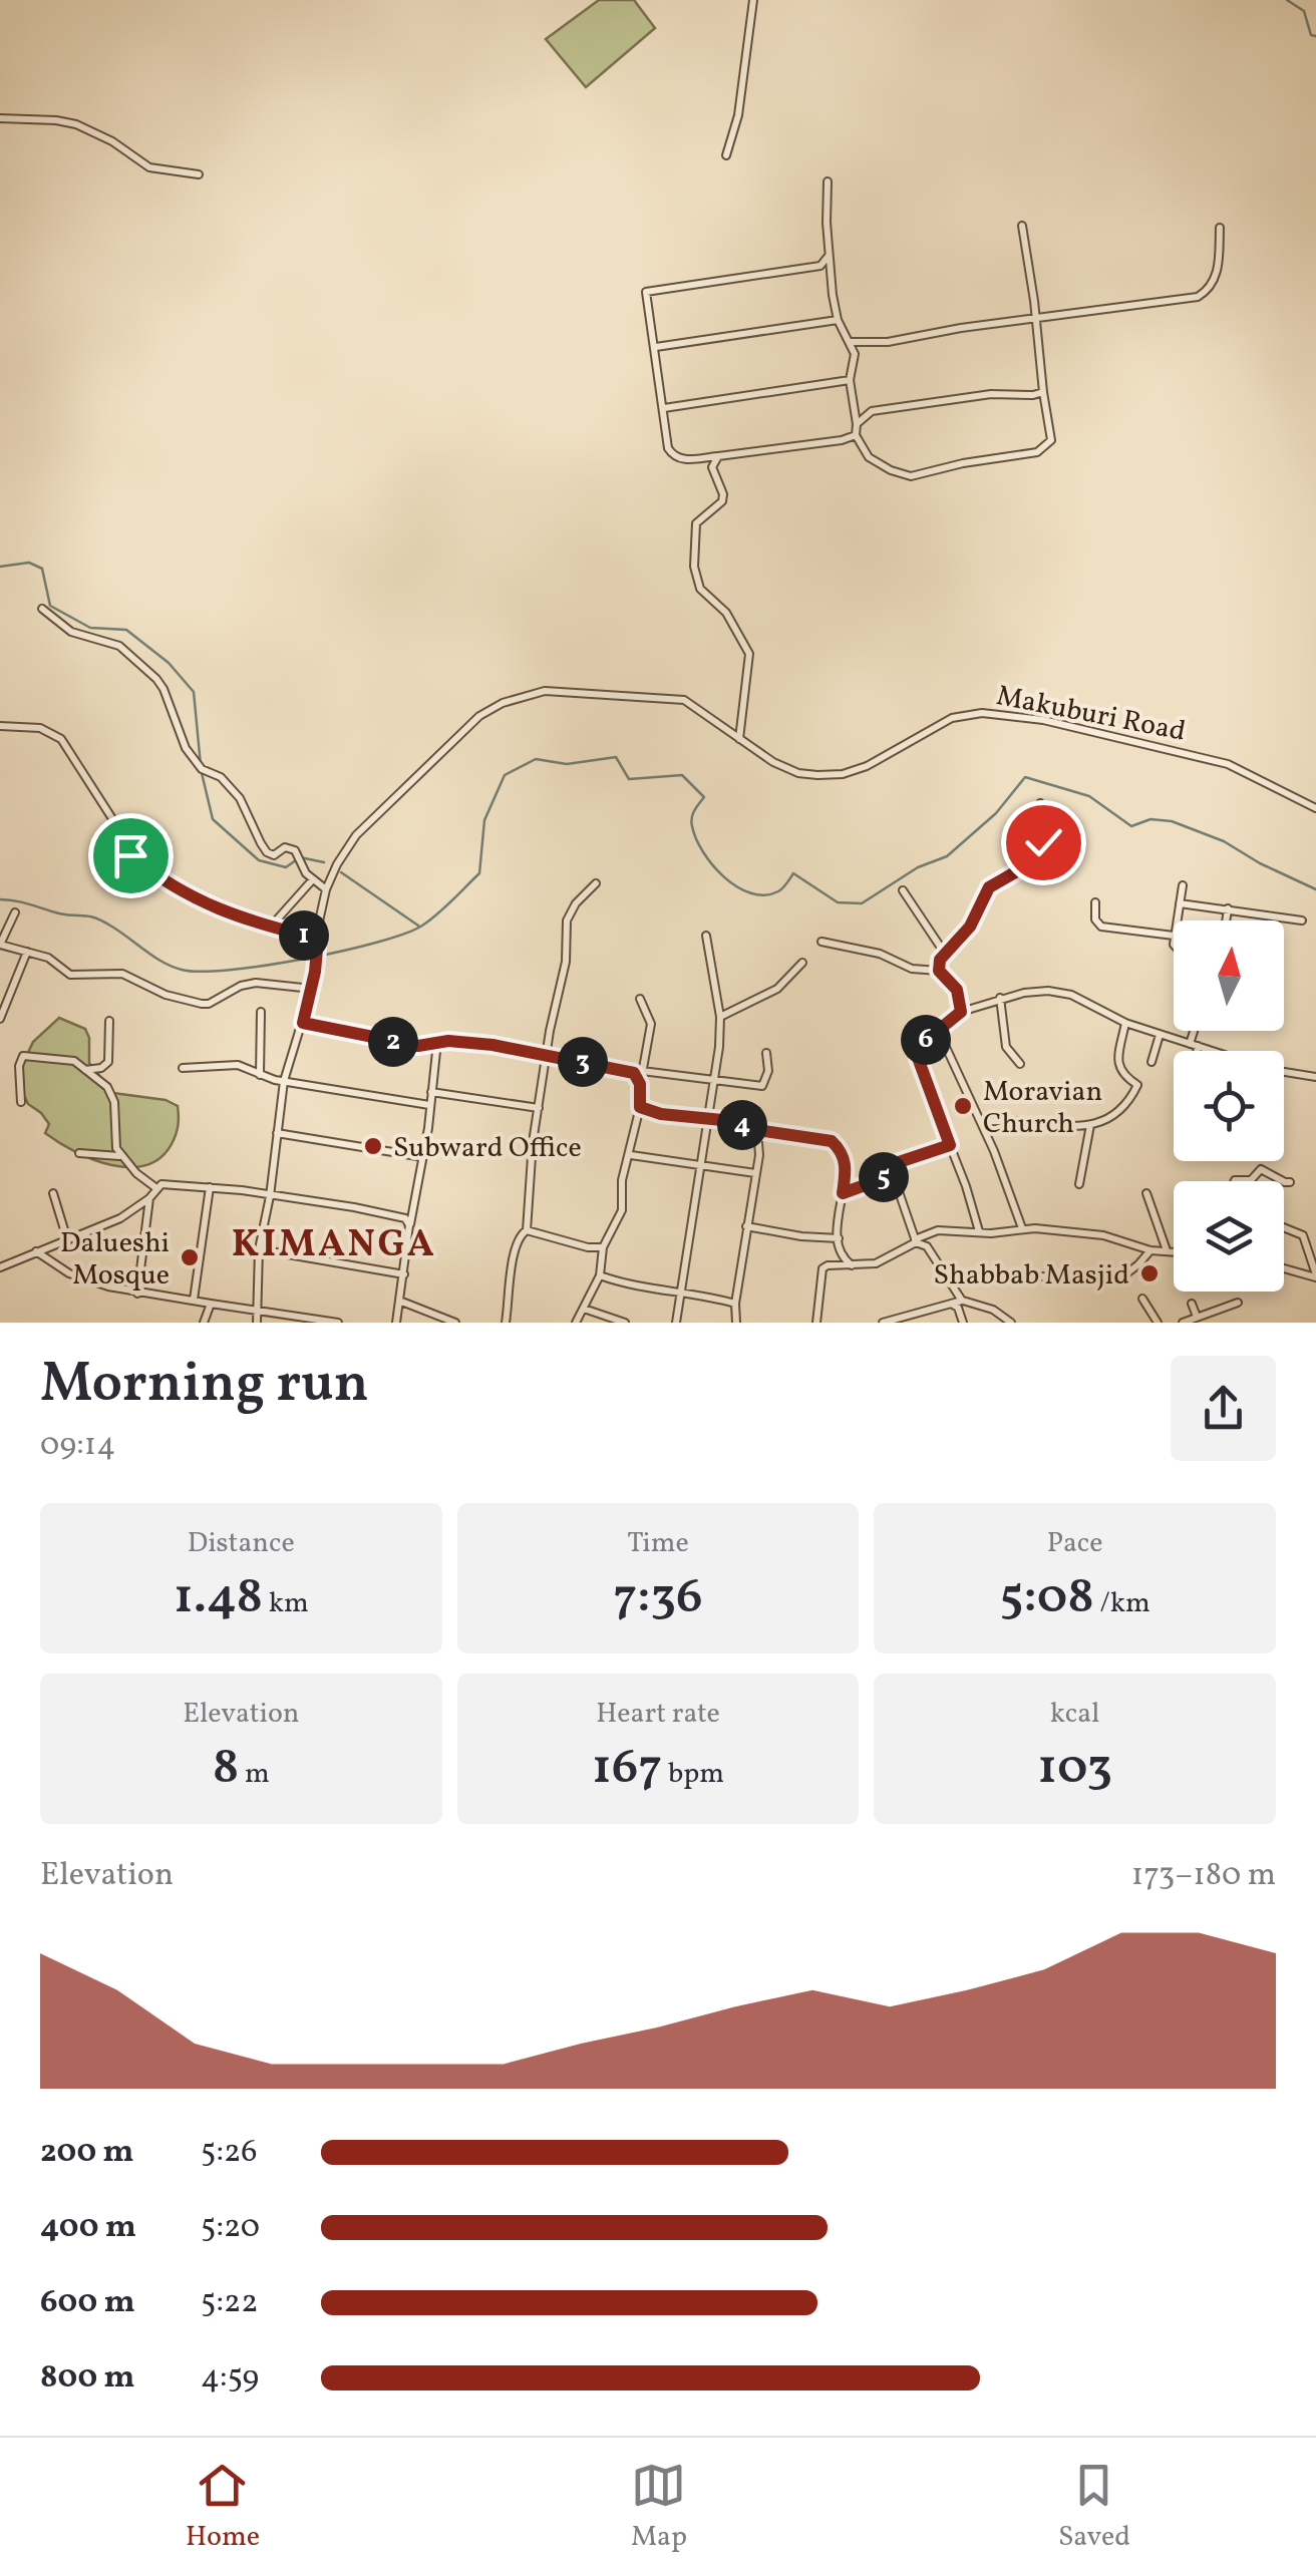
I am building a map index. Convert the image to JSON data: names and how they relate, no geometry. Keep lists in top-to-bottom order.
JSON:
{
  "streets": {
    "street": ["Makuburi Road"]
  },
  "districts": ["KIMANGA"],
  "places": [
    "Moravian Church",
    "Subward Office",
    "Dalueshi Mosque",
    "Shabbab Masjid"
  ],
  "north": "top",
  "page": {
    "pins": [
      "1",
      "6",
      "2",
      "3",
      "4",
      "5"
    ],
    "heading": ["Morning run", "09:14"],
    "stats": [
      ["Distance", "1.48 km"],
      ["Time", "7:36"],
      ["Pace", "5:08 /km"],
      ["Elevation", "8 m"],
      ["Heart rate", "167 bpm"],
      ["kcal", "103"]
    ],
    "chart": ["Elevation", "173–180 m"],
    "list": [
      {
        "name": "200 m",
        "note": "5:26"
      },
      {
        "name": "400 m",
        "note": "5:20"
      },
      {
        "name": "600 m",
        "note": "5:22"
      },
      {
        "name": "800 m",
        "note": "4:59"
      }
    ],
    "tabs": ["Home", "Map", "Saved"]
  }
}
